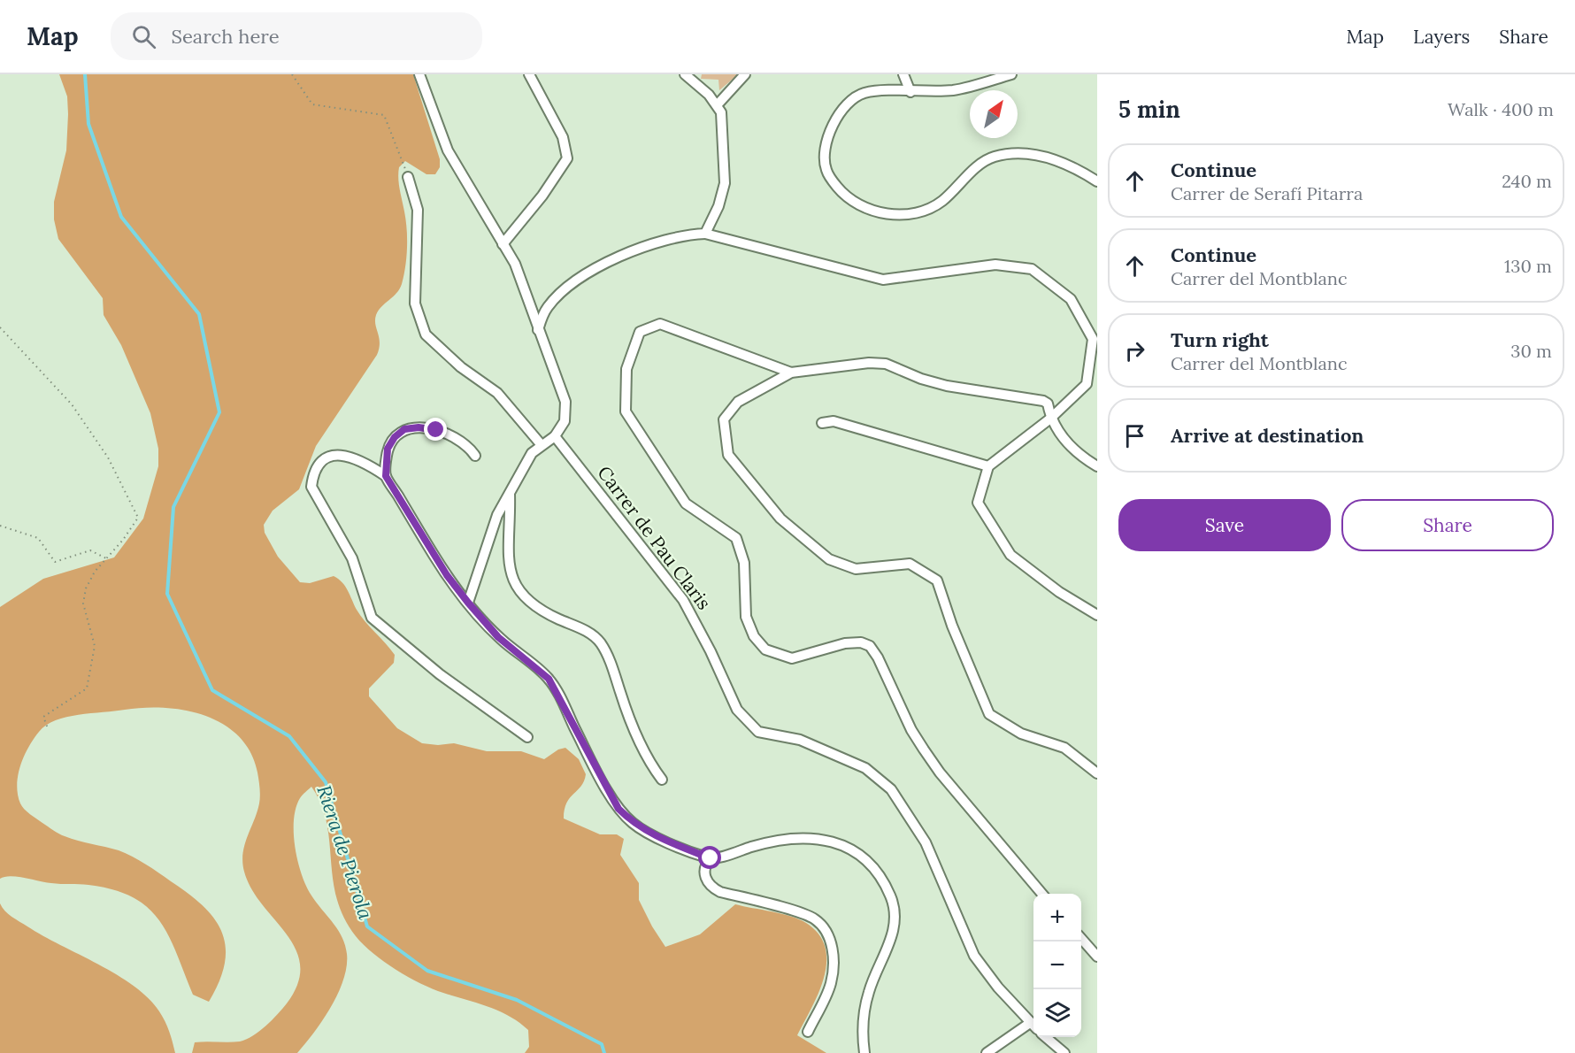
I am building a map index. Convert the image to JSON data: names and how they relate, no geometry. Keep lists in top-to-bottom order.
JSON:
{
  "streets": {
    "street": ["Carrer de Pau Claris"]
  },
  "water": ["Riera de Pierola"],
  "north": "top right",
  "page": {
    "header": "Map",
    "search": "Search here",
    "nav": ["Map", "Layers", "Share"],
    "heading": ["5 min", "Walk · 400 m"],
    "list": [
      ["Continue", "Carrer de Serafí Pitarra", "240 m"],
      ["Continue", "Carrer del Montblanc", "130 m"],
      ["Turn right", "Carrer del Montblanc", "30 m"],
      "Arrive at destination"
    ],
    "buttons": ["Save", "Share"],
    "map_buttons": ["+", "−"]
  }
}
